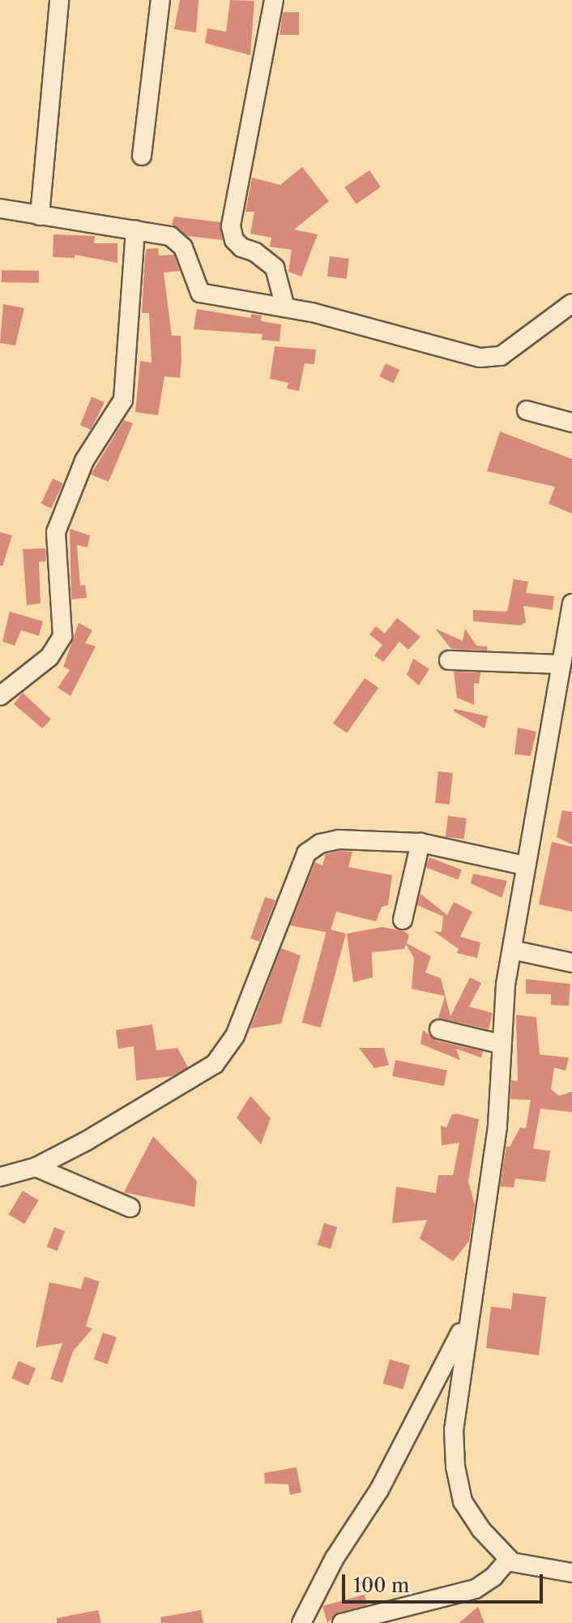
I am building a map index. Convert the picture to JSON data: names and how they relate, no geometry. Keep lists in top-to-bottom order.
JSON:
{
  "scale_bar": "100 m"
}
